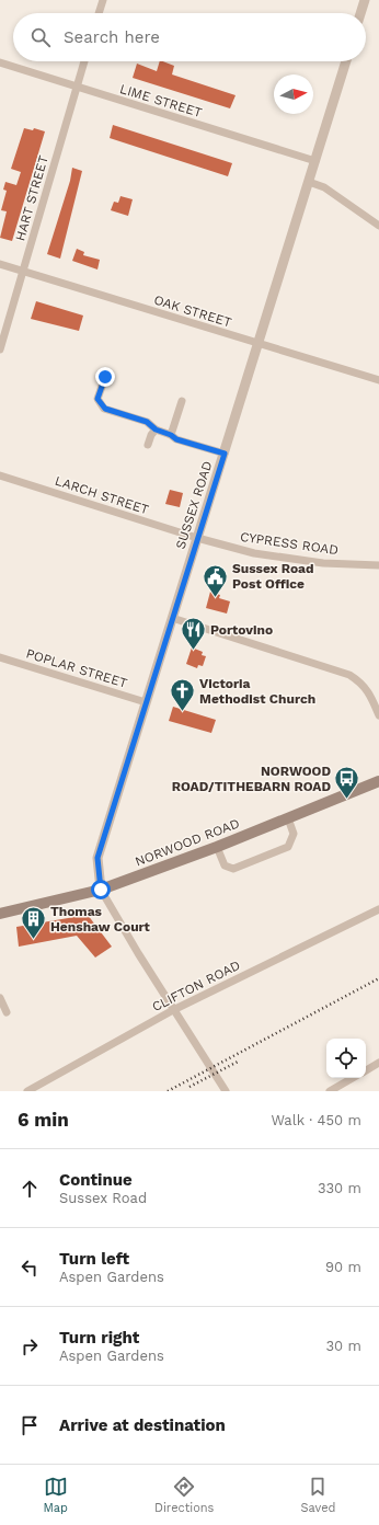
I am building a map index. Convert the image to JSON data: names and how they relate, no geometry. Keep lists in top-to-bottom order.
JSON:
{
  "streets": {
    "main road": ["NORWOOD ROAD"],
    "street": [
      "LIME STREET",
      "HART STREET",
      "OAK STREET",
      "LARCH STREET",
      "SUSSEX ROAD",
      "CYPRESS ROAD",
      "POPLAR STREET",
      "CLIFTON ROAD"
    ]
  },
  "crossings": [
    ["LIME STREET", "HART STREET"],
    ["LIME STREET", "SUSSEX ROAD"],
    ["HART STREET", "OAK STREET"],
    ["OAK STREET", "SUSSEX ROAD"],
    ["LARCH STREET", "SUSSEX ROAD"],
    ["LARCH STREET", "CYPRESS ROAD"],
    ["SUSSEX ROAD", "CYPRESS ROAD"],
    ["SUSSEX ROAD", "POPLAR STREET"],
    ["SUSSEX ROAD", "NORWOOD ROAD"]
  ],
  "places": {
    "public building": ["Sussex Road Post Office"],
    "restaurant": ["Portovino"],
    "church": ["Victoria Methodist Church"],
    "bus stop": ["NORWOOD ROAD/TITHEBARN ROAD"],
    "building": ["Thomas Henshaw Court"]
  },
  "north": "right",
  "page": {
    "search": "Search here",
    "heading": ["6 min", "Walk · 450 m"],
    "list": [
      ["Continue", "Sussex Road", "330 m"],
      ["Turn left", "Aspen Gardens", "90 m"],
      ["Turn right", "Aspen Gardens", "30 m"],
      "Arrive at destination"
    ],
    "nav": ["Map", "Directions", "Saved"]
  }
}
